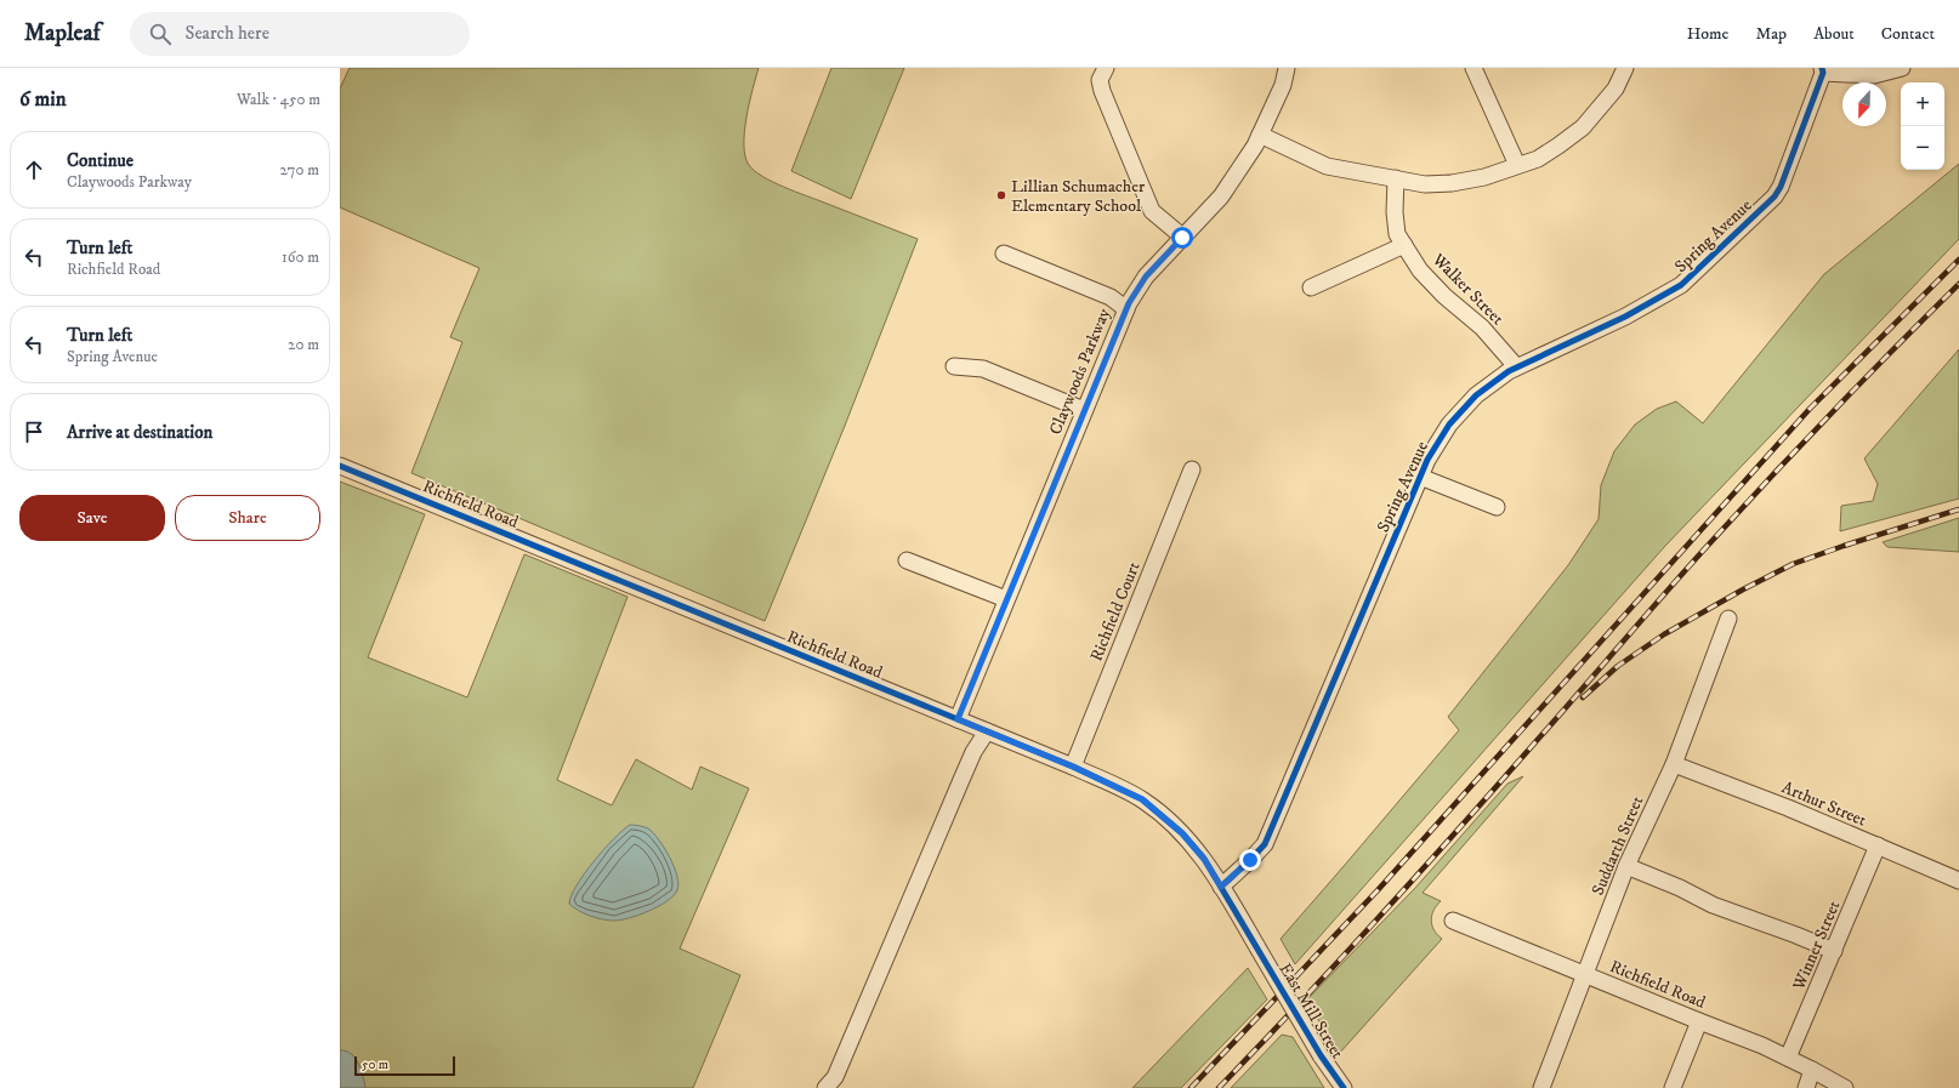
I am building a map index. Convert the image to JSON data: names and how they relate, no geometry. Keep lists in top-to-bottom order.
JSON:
{
  "streets": {
    "street": [
      "Spring Avenue",
      "Walker Street",
      "Claywoods Parkway",
      "Richfield Road",
      "Richfield Court",
      "Arthur Street",
      "Suddarth Street",
      "Winner Street",
      "East Mill Street"
    ]
  },
  "crossings": [
    ["Spring Avenue", "Walker Street"],
    ["Spring Avenue", "Richfield Road"],
    ["Claywoods Parkway", "Richfield Road"],
    ["Richfield Road", "Richfield Court"],
    ["Richfield Road", "Suddarth Street"],
    ["Richfield Road", "Winner Street"],
    ["Richfield Road", "East Mill Street"],
    ["Arthur Street", "Suddarth Street"],
    ["Arthur Street", "Winner Street"]
  ],
  "places": ["Lillian Schumacher Elementary School"],
  "scale_bar": "50 m",
  "north": "bottom",
  "page": {
    "header": "Mapleaf",
    "search": "Search here",
    "nav": [
      "Home",
      "Map",
      "About",
      "Contact"
    ],
    "heading": ["6 min", "Walk · 450 m"],
    "map_buttons": ["+", "−"],
    "list": [
      ["Continue", "Claywoods Parkway", "270 m"],
      ["Turn left", "Richfield Road", "160 m"],
      ["Turn left", "Spring Avenue", "20 m"],
      "Arrive at destination"
    ],
    "buttons": ["Save", "Share"],
    "scale": "50 m"
  }
}
